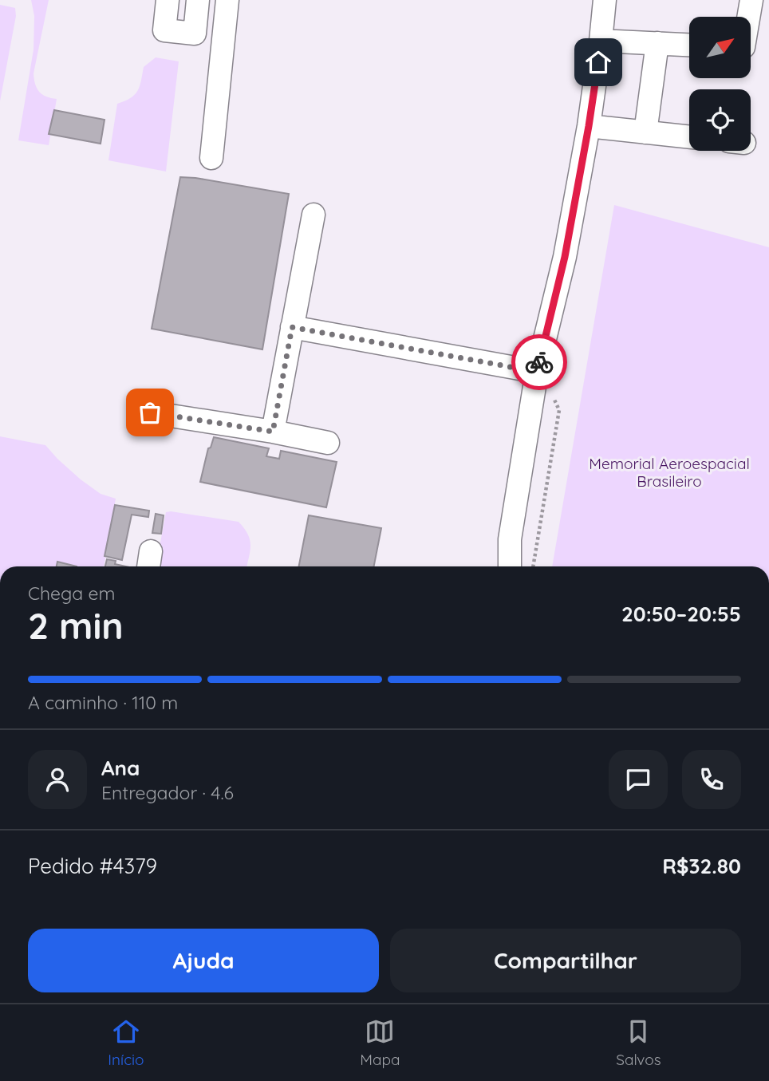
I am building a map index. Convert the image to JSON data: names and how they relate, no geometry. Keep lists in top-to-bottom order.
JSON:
{
  "parks": ["Memorial Aeroespacial Brasileiro"],
  "north": "top right",
  "page": {
    "heading": ["2 min", "Chega em", "20:50–20:55"],
    "panel": [
      "Ana",
      "Entregador · 4.6",
      "Pedido #4379",
      "R$32.80"
    ],
    "bar": "A caminho · 110 m",
    "buttons": ["Ajuda", "Compartilhar"],
    "tabs": ["Início", "Mapa", "Salvos"]
  }
}
